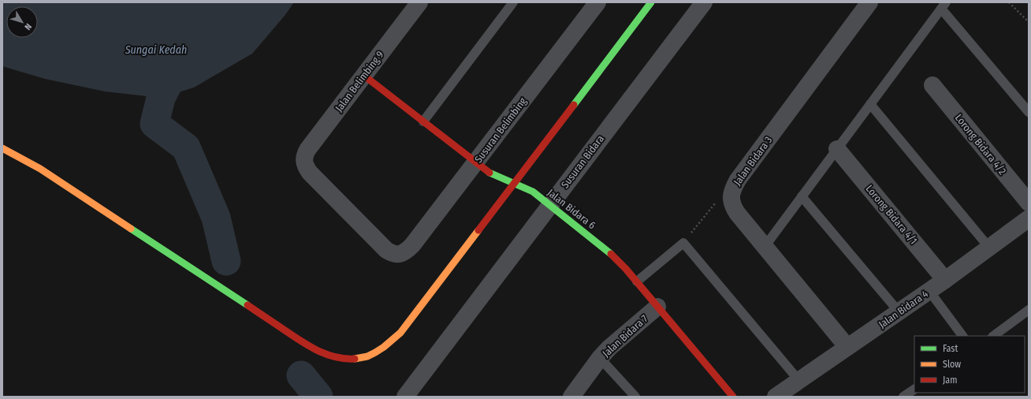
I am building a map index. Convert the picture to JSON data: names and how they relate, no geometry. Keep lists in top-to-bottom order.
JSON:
{
  "streets": {
    "street": [
      "Jalan Belimbing 9",
      "Susuran Belimbing",
      "Lorong Bidara 4/2",
      "Jalan Bidara 3",
      "Susuran Bidara",
      "Jalan Bidara 6",
      "Lorong Bidara 4/1",
      "Jalan Bidara 4",
      "Jalan Bidara 7"
    ]
  },
  "crossings": [
    ["Jalan Belimbing 9", "Susuran Belimbing"],
    ["Jalan Belimbing 9", "Jalan Bidara 6"],
    ["Susuran Belimbing", "Jalan Bidara 6"],
    ["Jalan Bidara 3", "Jalan Bidara 4"],
    ["Susuran Bidara", "Jalan Bidara 6"],
    ["Jalan Bidara 6", "Jalan Bidara 7"],
    ["Lorong Bidara 4/1", "Jalan Bidara 4"]
  ],
  "water": ["Sungai Kedah"],
  "legend": ["Fast", "Slow", "Jam"],
  "north": "bottom right"
}
